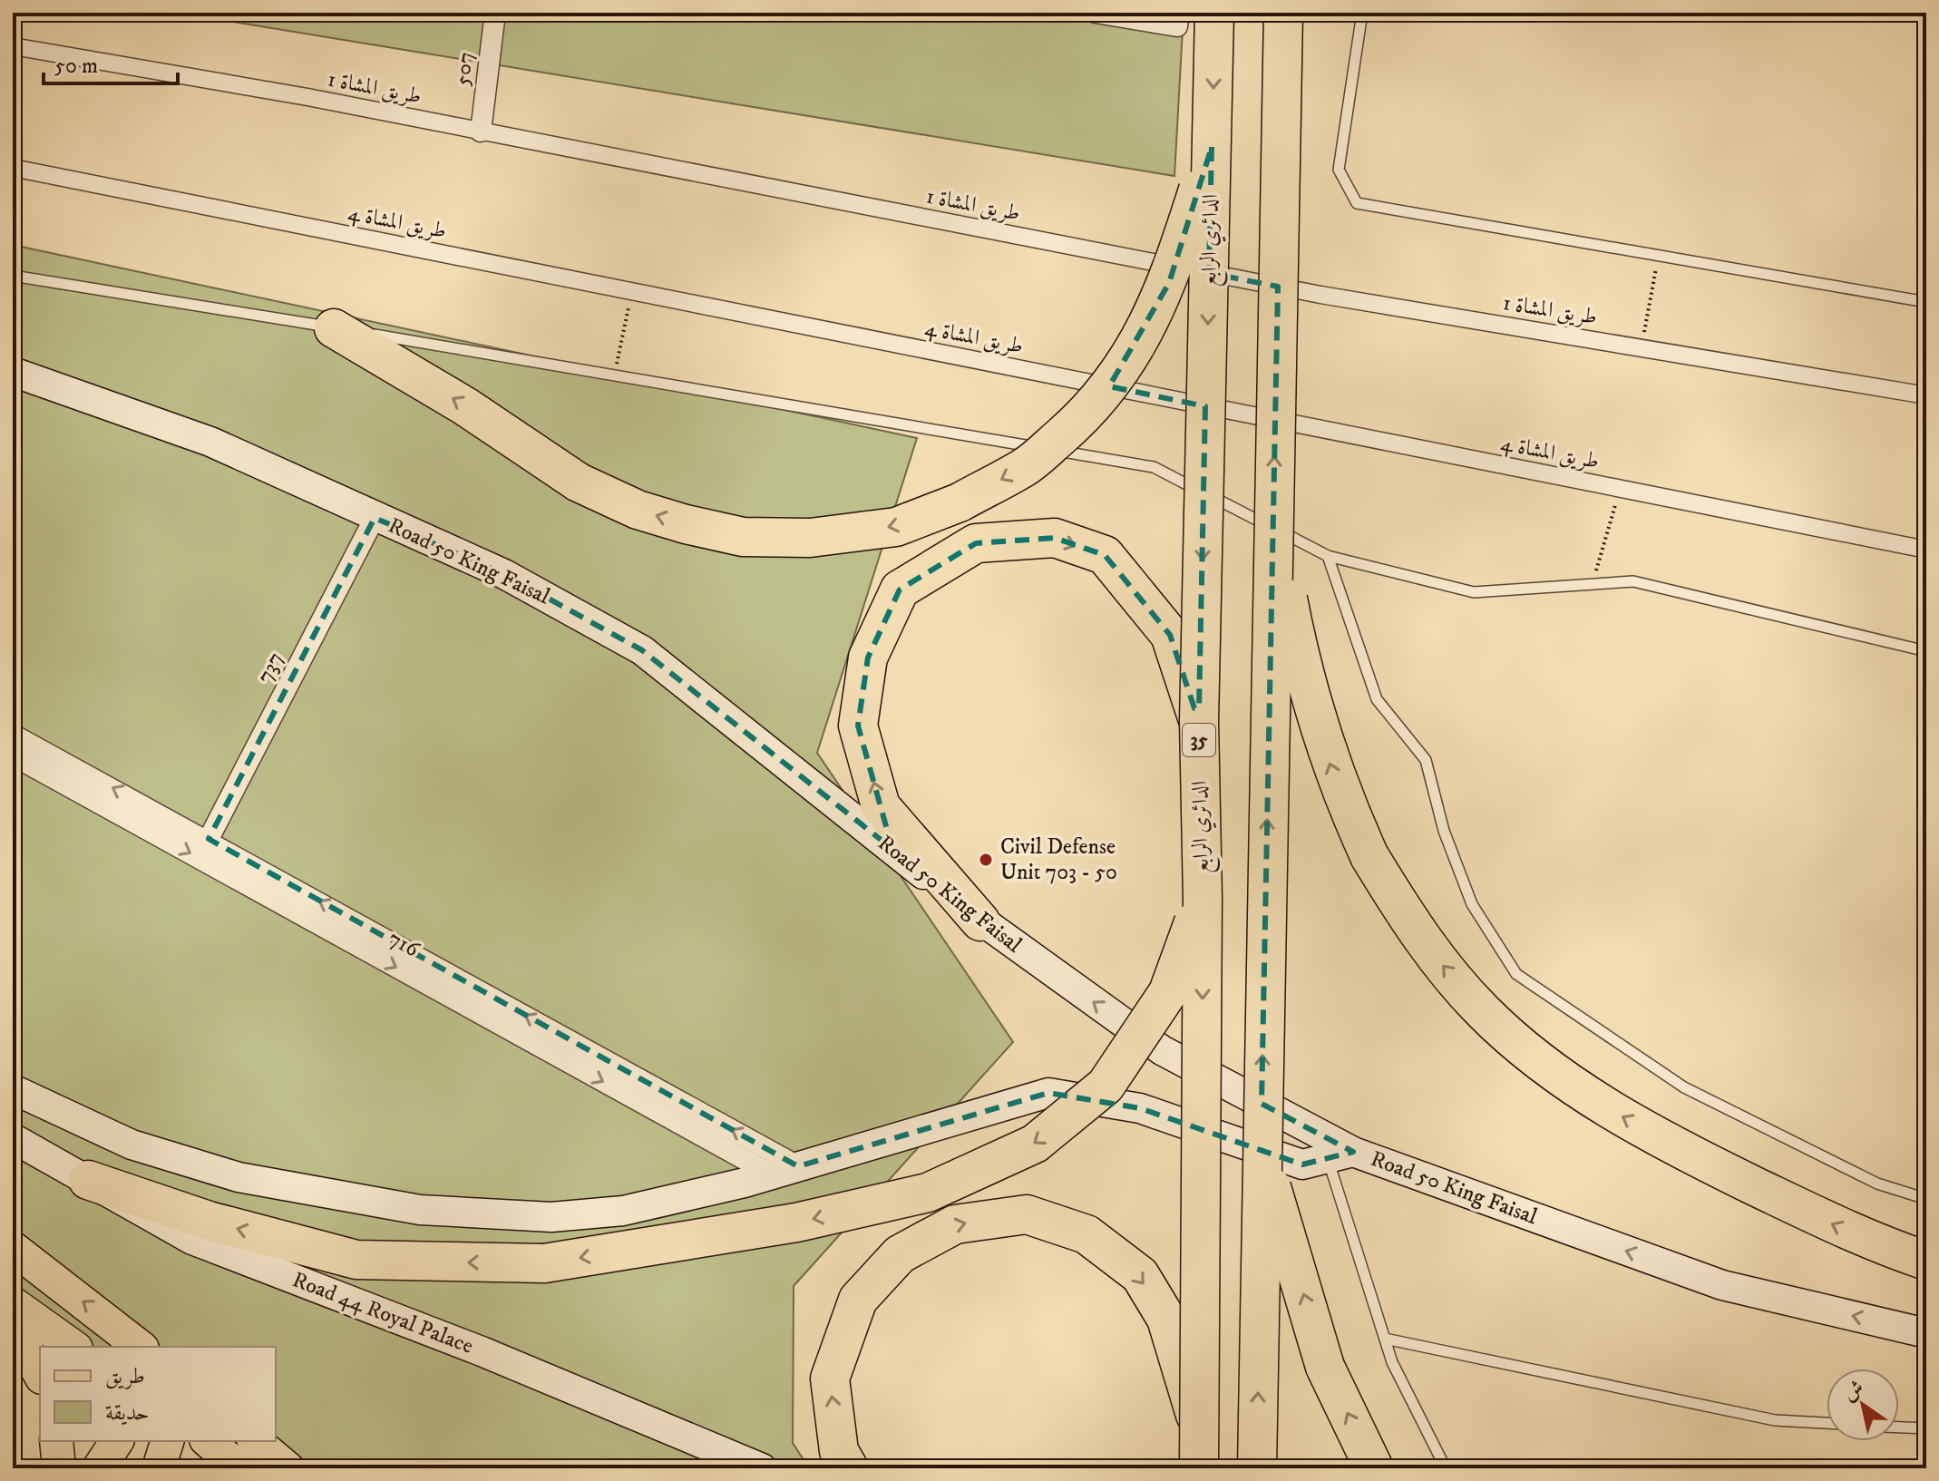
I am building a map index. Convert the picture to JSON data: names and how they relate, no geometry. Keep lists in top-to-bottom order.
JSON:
{
  "streets": {
    "highway": ["الدائري الرابع", "35"],
    "main road": ["Road 50 King Faisal", "Road 44 Royal Palace"],
    "street": [
      "507",
      "طريق المشاة 1",
      "طريق المشاة 4",
      "737",
      "716"
    ]
  },
  "crossings": [
    ["507", "طريق المشاة 1"],
    ["Road 50 King Faisal", "737"]
  ],
  "one_way": ["Road 50 King Faisal"],
  "places": ["Civil Defense Unit 703 - 50"],
  "legend": ["طريق", "حديقة"],
  "scale_bar": "50 m",
  "north": "top left"
}
